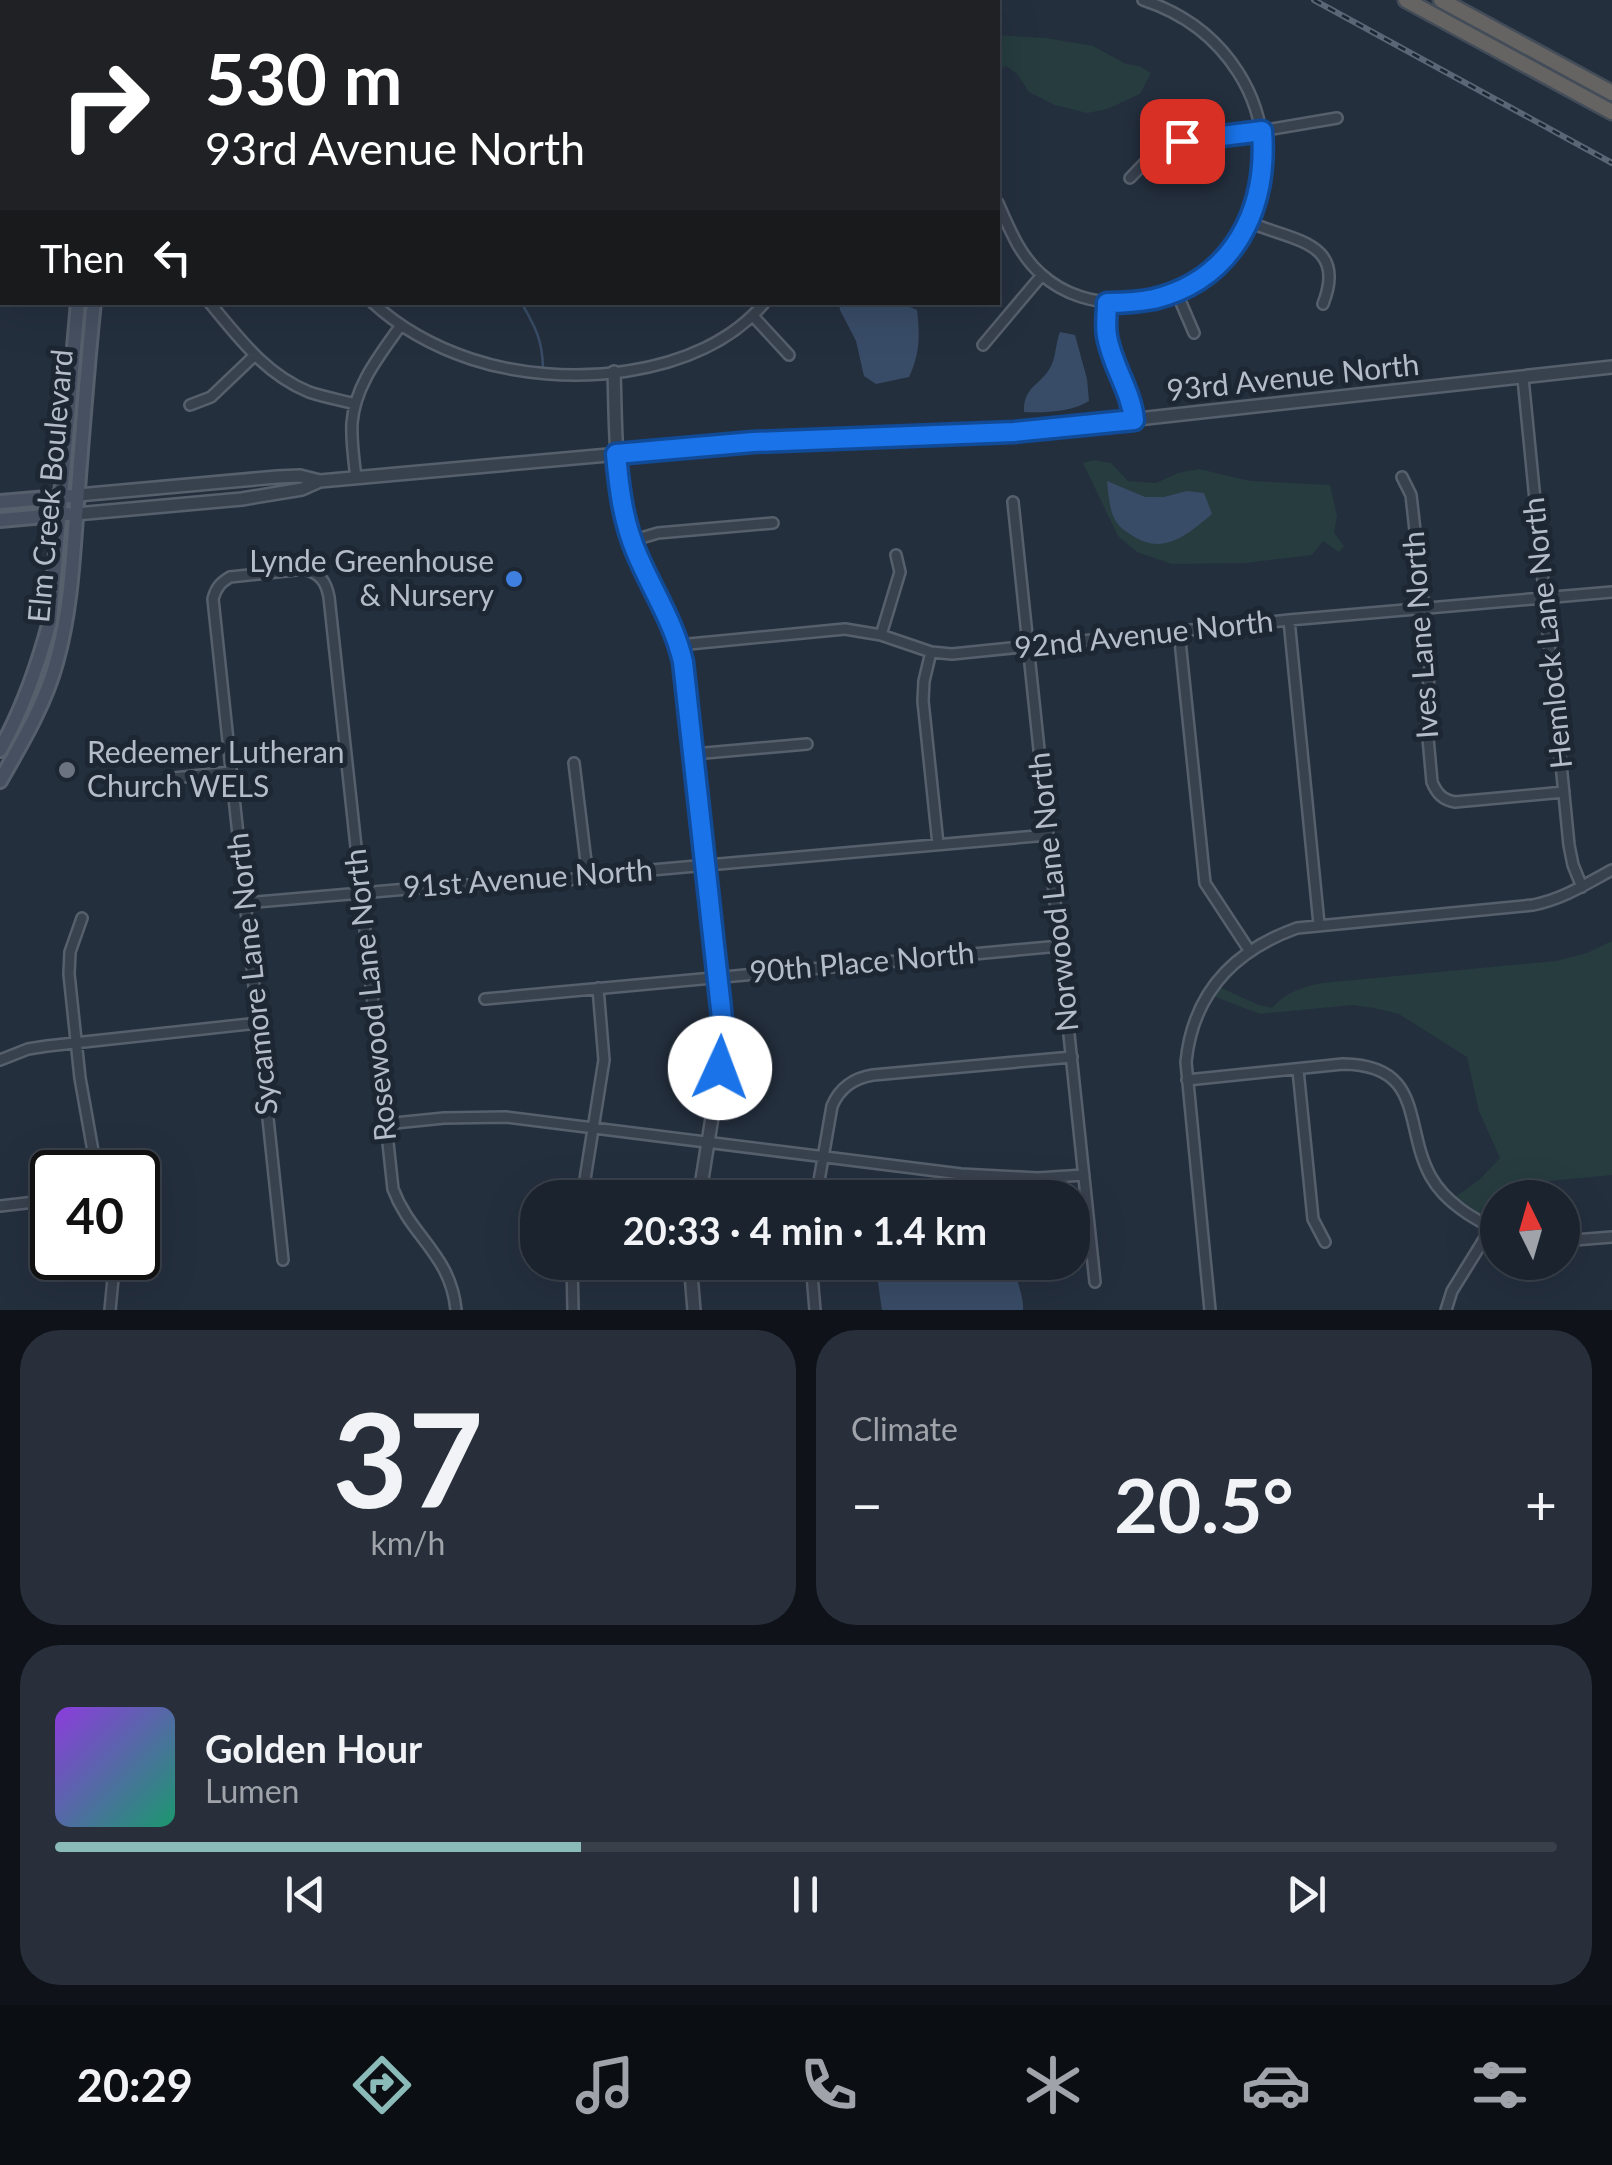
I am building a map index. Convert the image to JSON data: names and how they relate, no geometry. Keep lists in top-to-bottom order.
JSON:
{
  "streets": {
    "main road": ["93rd Avenue North", "Elm Creek Boulevard"],
    "street": [
      "Hemlock Lane North",
      "92nd Avenue North",
      "Ives Lane North",
      "91st Avenue North",
      "Norwood Lane North",
      "90th Place North",
      "Sycamore Lane North",
      "Rosewood Lane North"
    ]
  },
  "crossings": [
    ["93rd Avenue North", "Elm Creek Boulevard"],
    ["93rd Avenue North", "Hemlock Lane North"],
    ["Hemlock Lane North", "92nd Avenue North"],
    ["Hemlock Lane North", "Ives Lane North"],
    ["92nd Avenue North", "Ives Lane North"],
    ["92nd Avenue North", "Norwood Lane North"],
    ["91st Avenue North", "Norwood Lane North"],
    ["91st Avenue North", "Sycamore Lane North"],
    ["91st Avenue North", "Rosewood Lane North"],
    ["Norwood Lane North", "90th Place North"],
    ["Sycamore Lane North", "Rosewood Lane North"]
  ],
  "places": ["Lynde Greenhouse & Nursery", "Redeemer Lutheran Church WELS"],
  "north": "top",
  "page": {
    "turn": ["530 m", "93rd Avenue North"],
    "then": "Then",
    "limit": "40",
    "trip": "20:33 · 4 min · 1.4 km",
    "tile": [
      ["37", "km/h"],
      "Climate"
    ],
    "heat": ["−", "20.5°", "+"],
    "song": ["Golden Hour", "Lumen"],
    "tabs": "20:29"
  }
}
